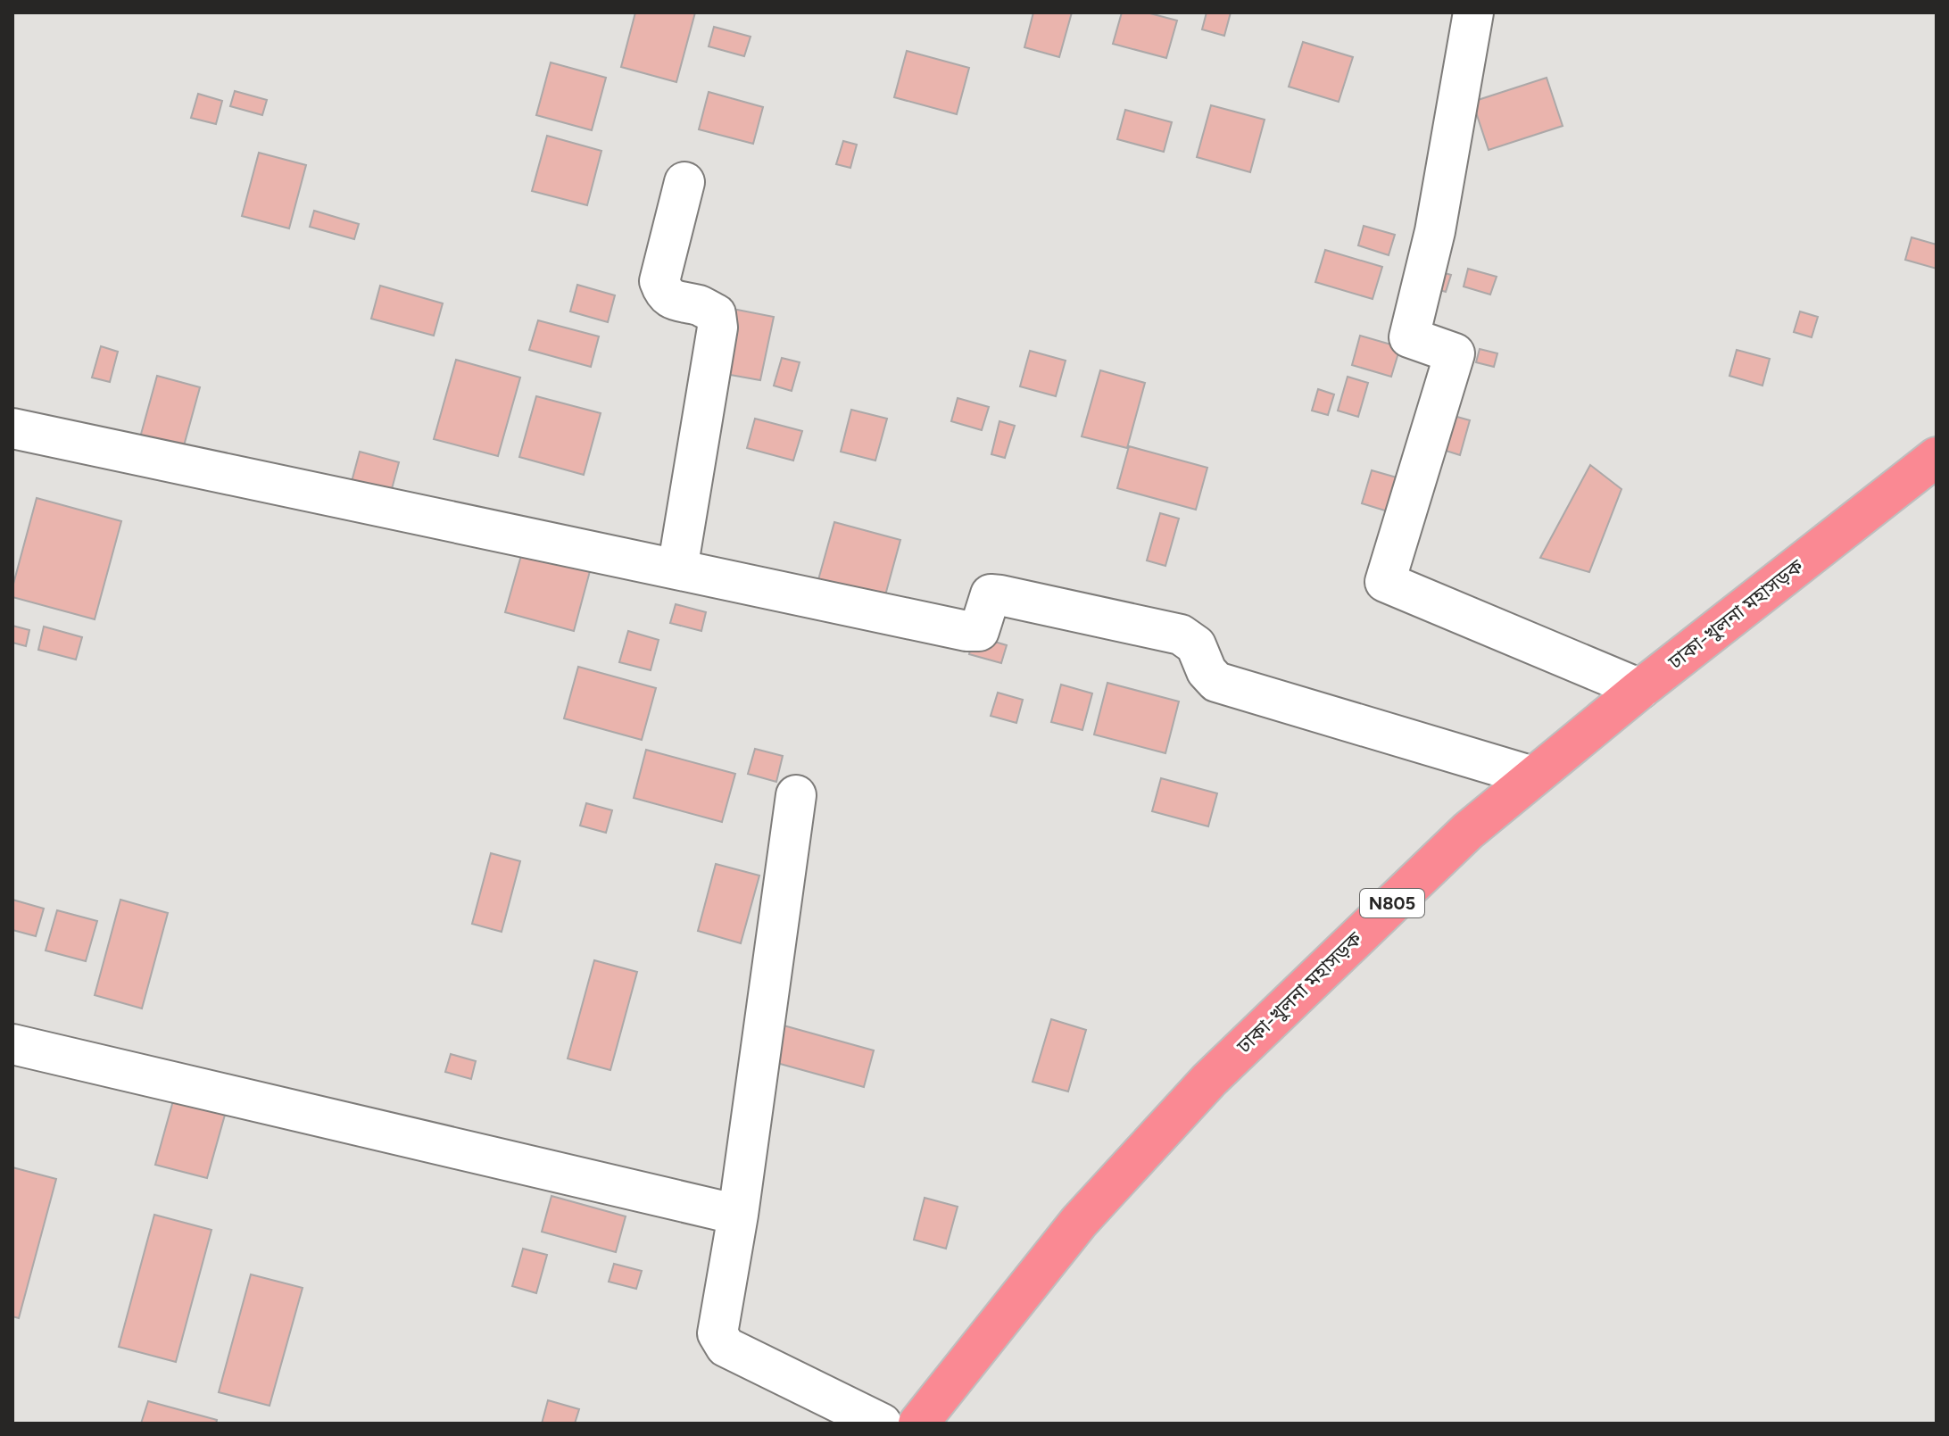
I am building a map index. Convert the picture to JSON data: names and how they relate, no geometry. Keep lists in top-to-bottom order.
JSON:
{
  "streets": {
    "highway": ["ঢাকা-খুলনা মহাসড়ক", "N805"]
  }
}
